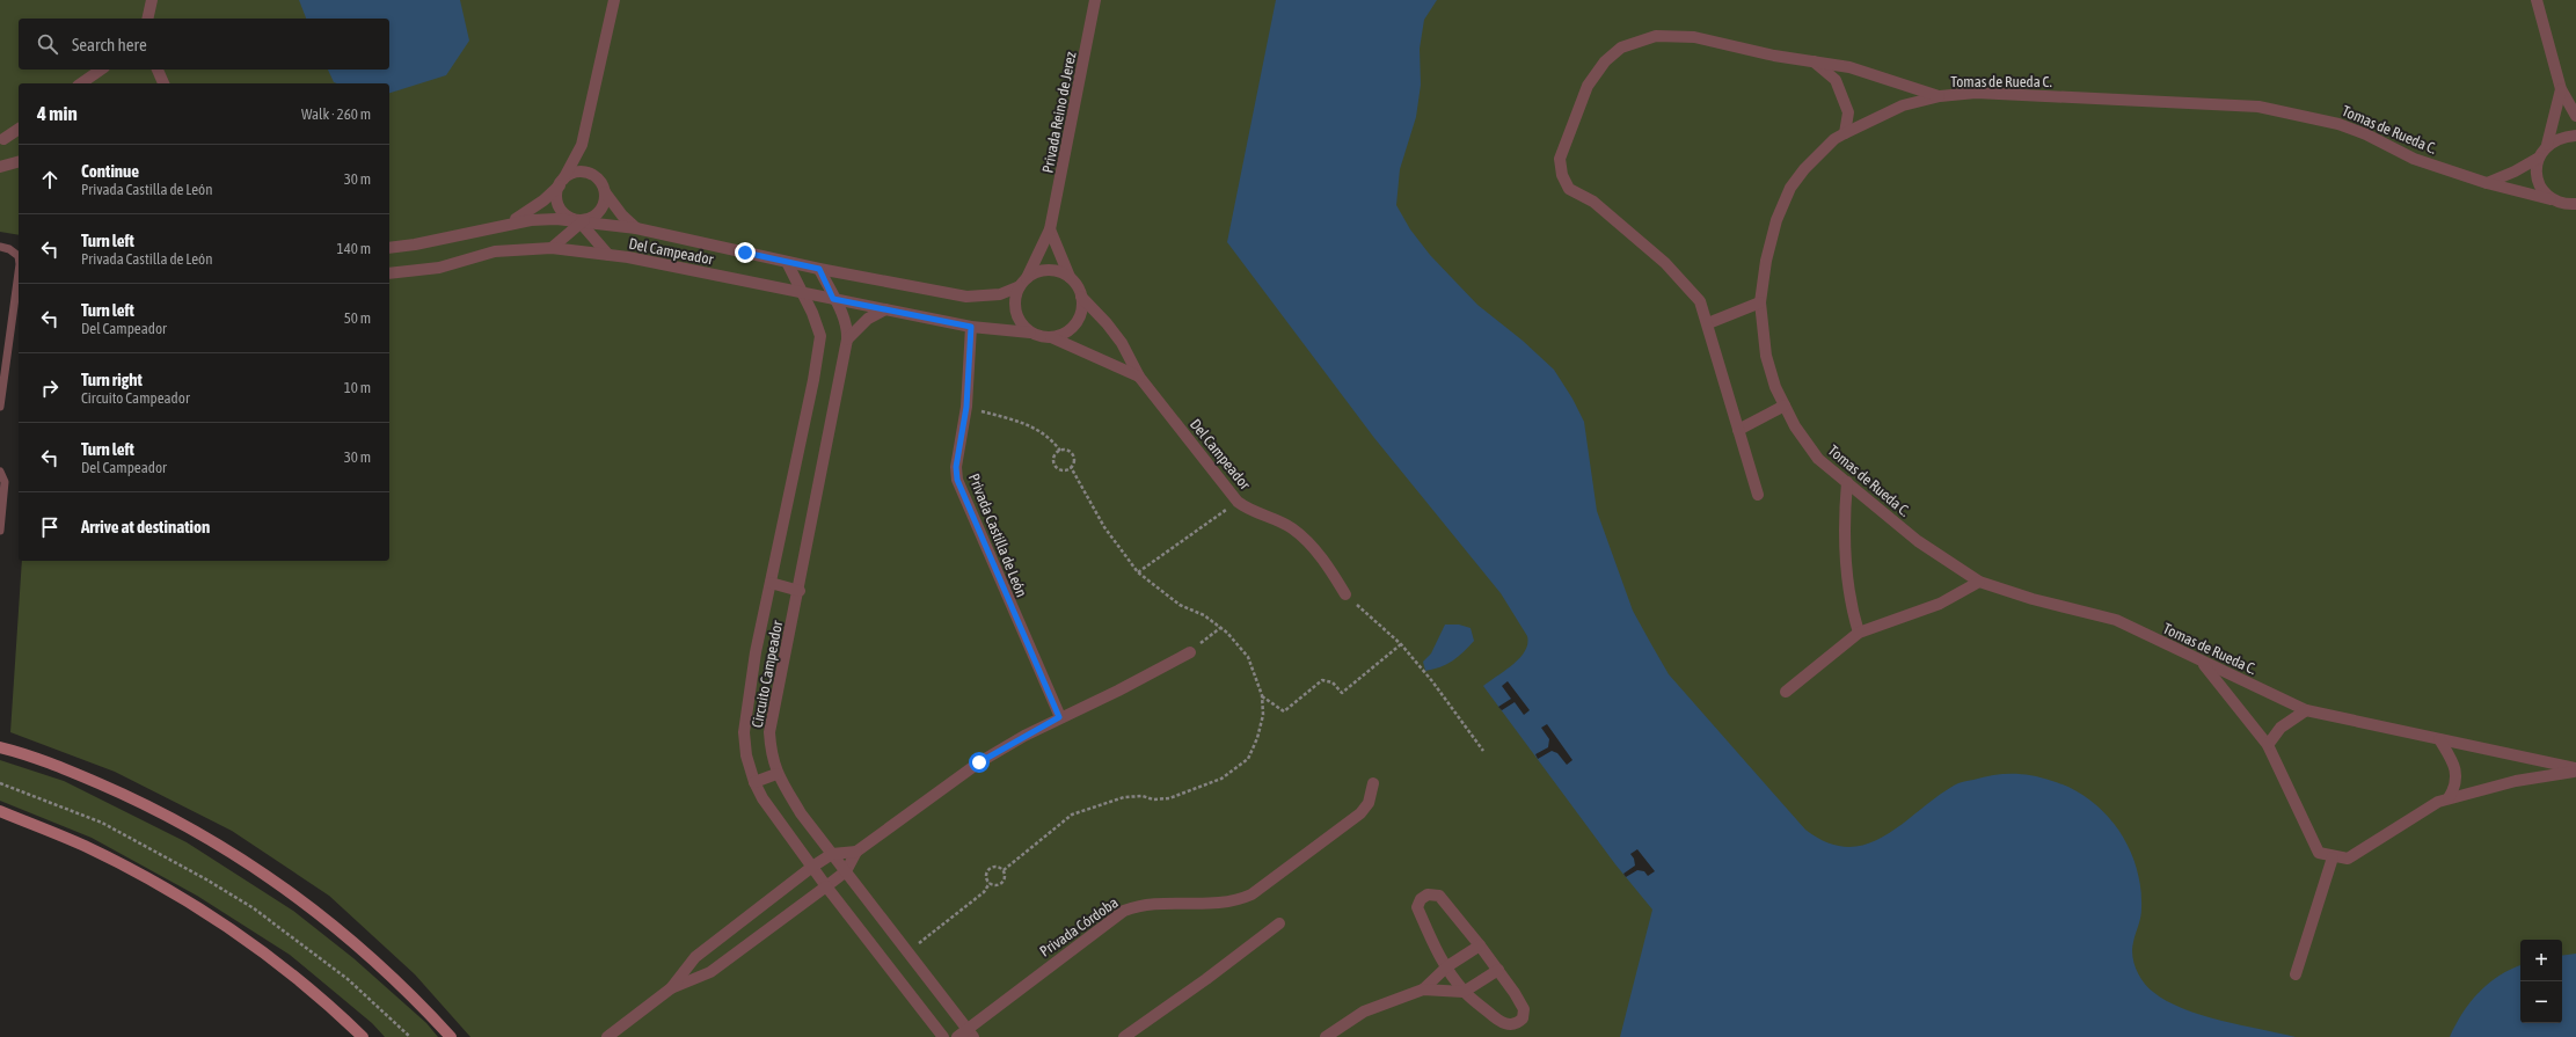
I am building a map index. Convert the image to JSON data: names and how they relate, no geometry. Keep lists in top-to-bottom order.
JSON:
{
  "streets": {
    "street": [
      "Tomas de Rueda C.",
      "Privada Reino de Jerez",
      "Del Campeador",
      "Privada Castilla de León",
      "Circuito Campeador",
      "Privada Córdoba"
    ]
  },
  "crossings": [
    ["Privada Reino de Jerez", "Del Campeador"],
    ["Del Campeador", "Privada Castilla de León"],
    ["Del Campeador", "Circuito Campeador"],
    ["Circuito Campeador", "Privada Córdoba"]
  ],
  "page": {
    "search": "Search here",
    "heading": ["4 min", "Walk · 260 m"],
    "list": [
      ["Continue", "Privada Castilla de León", "30 m"],
      ["Turn left", "Privada Castilla de León", "140 m"],
      ["Turn left", "Del Campeador", "50 m"],
      ["Turn right", "Circuito Campeador", "10 m"],
      ["Turn left", "Del Campeador", "30 m"],
      "Arrive at destination"
    ],
    "map_buttons": ["+", "−"]
  }
}
